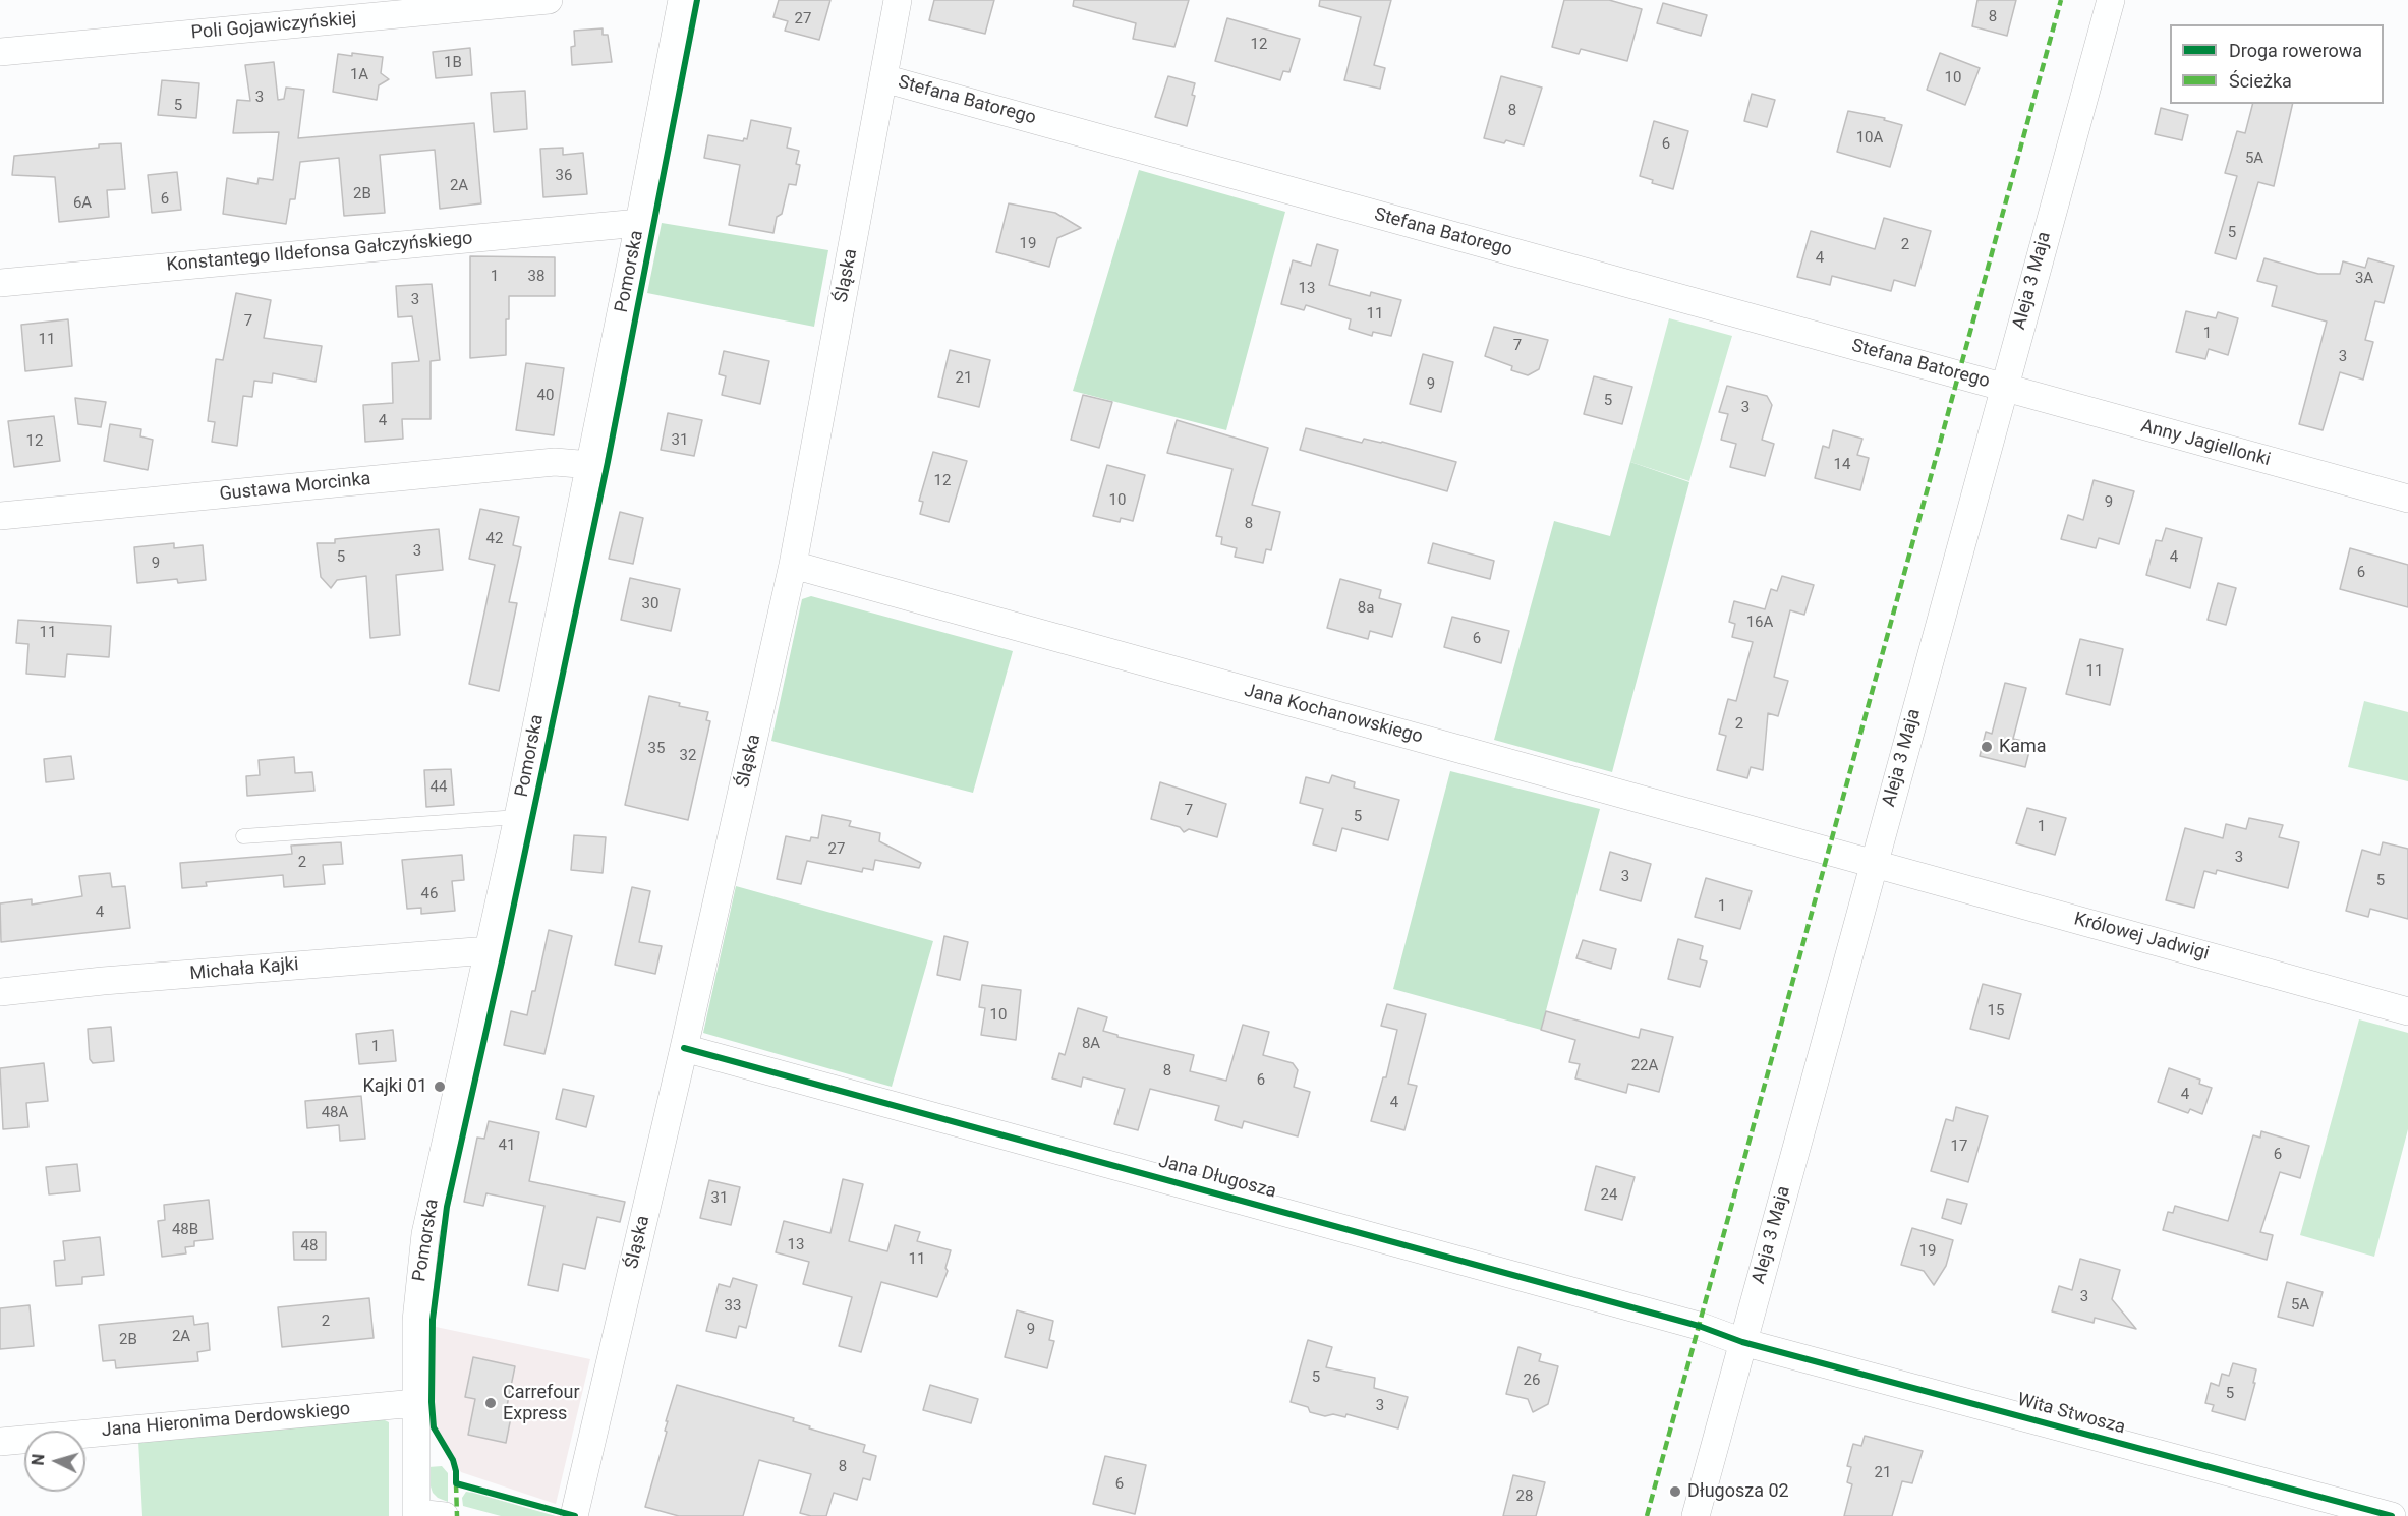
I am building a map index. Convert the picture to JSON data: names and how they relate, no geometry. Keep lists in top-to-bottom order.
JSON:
{
  "streets": {
    "street": [
      "Poli Gojawiczyńskiej",
      "Stefana Batorego",
      "Konstantego Ildefonsa Gałczyńskiego",
      "Pomorska",
      "Śląska",
      "Aleja 3 Maja",
      "Anny Jagiellonki",
      "Gustawa Morcinka",
      "Jana Kochanowskiego",
      "Królowej Jadwigi",
      "Michała Kajki",
      "Jana Długosza",
      "Wita Stwosza",
      "Jana Hieronima Derdowskiego"
    ]
  },
  "crossings": [
    ["Stefana Batorego", "Śląska"],
    ["Stefana Batorego", "Aleja 3 Maja"],
    ["Stefana Batorego", "Anny Jagiellonki"],
    ["Konstantego Ildefonsa Gałczyńskiego", "Pomorska"],
    ["Pomorska", "Gustawa Morcinka"],
    ["Pomorska", "Michała Kajki"],
    ["Pomorska", "Jana Hieronima Derdowskiego"],
    ["Śląska", "Jana Kochanowskiego"],
    ["Śląska", "Jana Długosza"],
    ["Aleja 3 Maja", "Anny Jagiellonki"],
    ["Aleja 3 Maja", "Jana Kochanowskiego"],
    ["Aleja 3 Maja", "Królowej Jadwigi"],
    ["Aleja 3 Maja", "Jana Długosza"],
    ["Aleja 3 Maja", "Wita Stwosza"],
    ["Jana Kochanowskiego", "Królowej Jadwigi"],
    ["Jana Długosza", "Wita Stwosza"]
  ],
  "places": [
    "Kama",
    "Kajki 01",
    "Carrefour Express",
    "Długosza 02"
  ],
  "house_numbers": [
    "8",
    "27",
    "12",
    "1B",
    "1A",
    "10",
    "3",
    "5",
    "8",
    "10A",
    "6",
    "5A",
    "36",
    "2A",
    "2B",
    "6",
    "6A",
    "5",
    "19",
    "2",
    "4",
    "1",
    "38",
    "3A",
    "13",
    "3",
    "11",
    "7",
    "1",
    "11",
    "7",
    "3",
    "21",
    "9",
    "40",
    "5",
    "3",
    "4",
    "31",
    "12",
    "14",
    "12",
    "10",
    "9",
    "8",
    "42",
    "3",
    "5",
    "4",
    "9",
    "6",
    "30",
    "8a",
    "16A",
    "11",
    "6",
    "11",
    "2",
    "35",
    "32",
    "44",
    "7",
    "5",
    "1",
    "27",
    "3",
    "2",
    "3",
    "5",
    "46",
    "1",
    "4",
    "15",
    "10",
    "8A",
    "1",
    "22A",
    "8",
    "6",
    "4",
    "4",
    "48A",
    "41",
    "17",
    "6",
    "24",
    "31",
    "48B",
    "13",
    "48",
    "19",
    "11",
    "3",
    "5A",
    "33",
    "2",
    "9",
    "2A",
    "2B",
    "5",
    "26",
    "5",
    "3",
    "8",
    "21",
    "6",
    "28"
  ],
  "legend": ["Droga rowerowa", "Ścieżka"],
  "north": "left"
}
